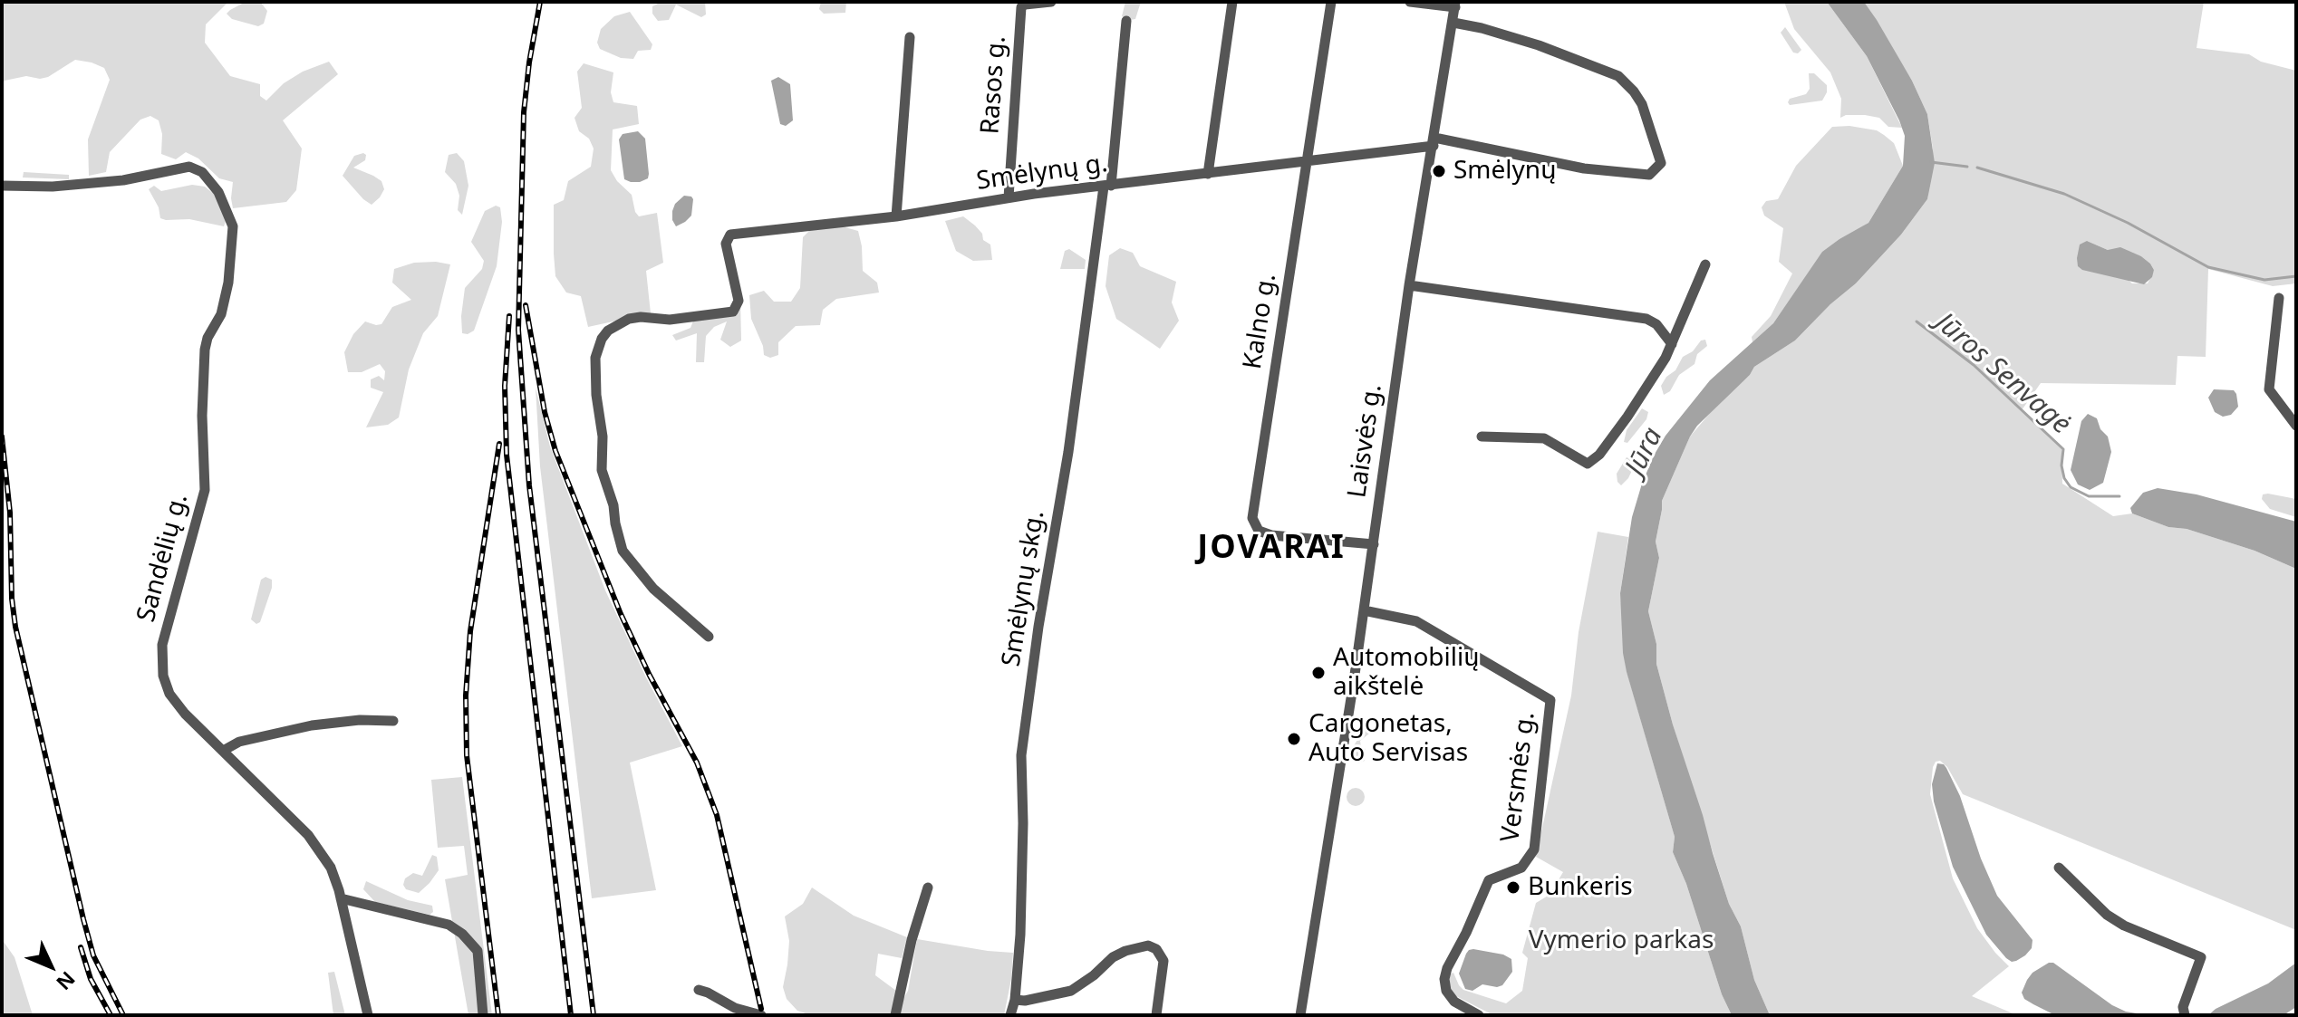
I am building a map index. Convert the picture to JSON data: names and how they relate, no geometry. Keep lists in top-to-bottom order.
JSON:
{
  "streets": {
    "street": [
      "Rasos g.",
      "Smėlynų g.",
      "Kalno g.",
      "Laisvės g.",
      "Sandėlių g.",
      "Smėlynų skg.",
      "Versmės g."
    ]
  },
  "crossings": [
    ["Rasos g.", "Smėlynų g."],
    ["Smėlynų g.", "Kalno g."],
    ["Smėlynų g.", "Laisvės g."],
    ["Smėlynų g.", "Smėlynų skg."],
    ["Kalno g.", "Laisvės g."],
    ["Laisvės g.", "Versmės g."]
  ],
  "districts": ["JOVARAI"],
  "water": ["Jūros Senvagė", "Jūra"],
  "parks": ["Vymerio parkas"],
  "places": [
    "Smėlynų",
    "Automobilių aikštelė",
    "Cargonetas, Auto Servisas",
    "Bunkeris"
  ],
  "north": "bottom right"
}
